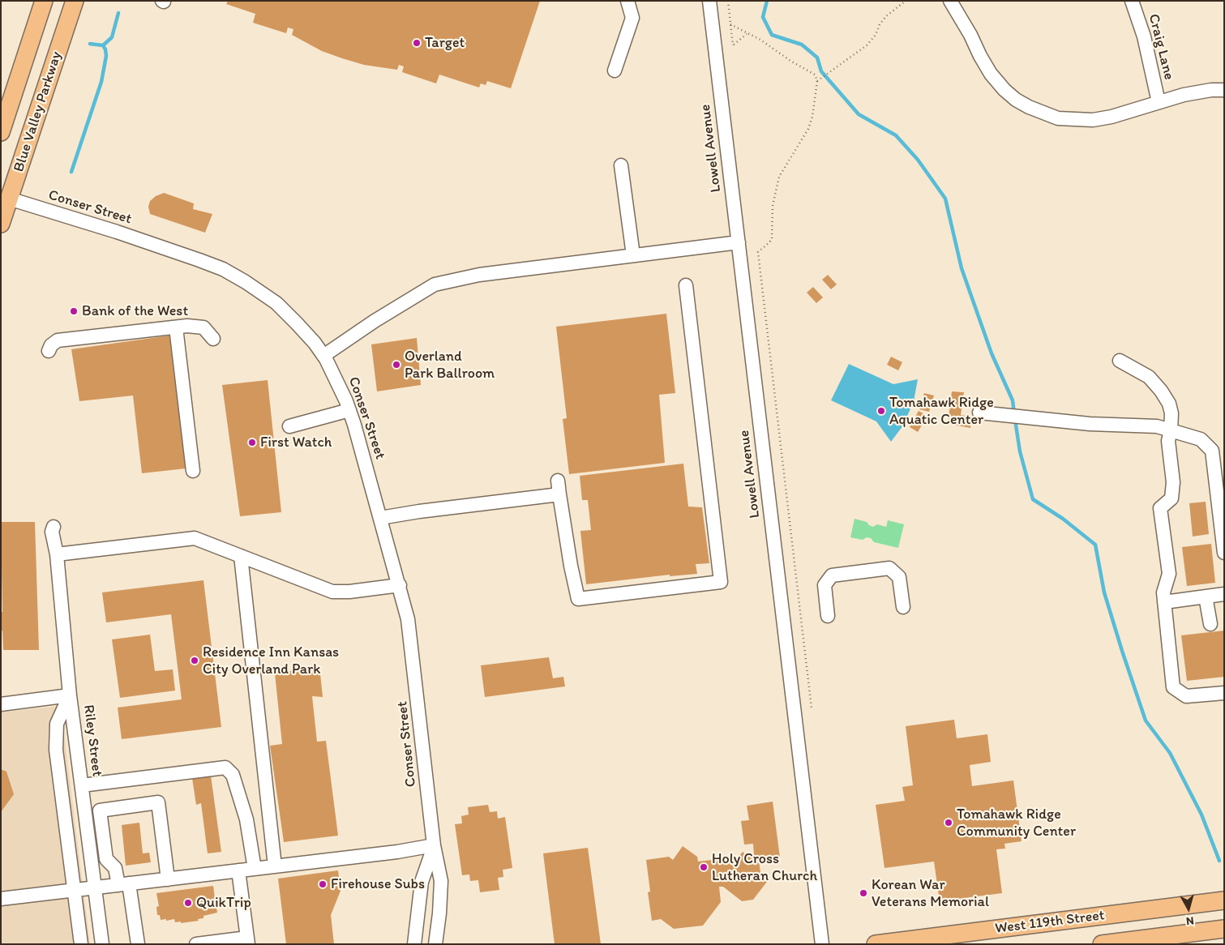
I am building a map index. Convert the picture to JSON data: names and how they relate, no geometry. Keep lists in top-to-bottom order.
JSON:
{
  "streets": {
    "main road": ["Blue Valley Parkway", "West 119th Street"],
    "street": [
      "Craig Lane",
      "Lowell Avenue",
      "Conser Street",
      "Riley Street"
    ]
  },
  "crossings": [
    ["Blue Valley Parkway", "Conser Street"]
  ],
  "places": [
    "Target",
    "Bank of the West",
    "Overland Park Ballroom",
    "Tomahawk Ridge Aquatic Center",
    "First Watch",
    "Residence Inn Kansas City Overland Park",
    "Tomahawk Ridge Community Center",
    "Holy Cross Lutheran Church",
    "Firehouse Subs",
    "Korean War Veterans Memorial",
    "QuikTrip"
  ],
  "north": "bottom"
}
